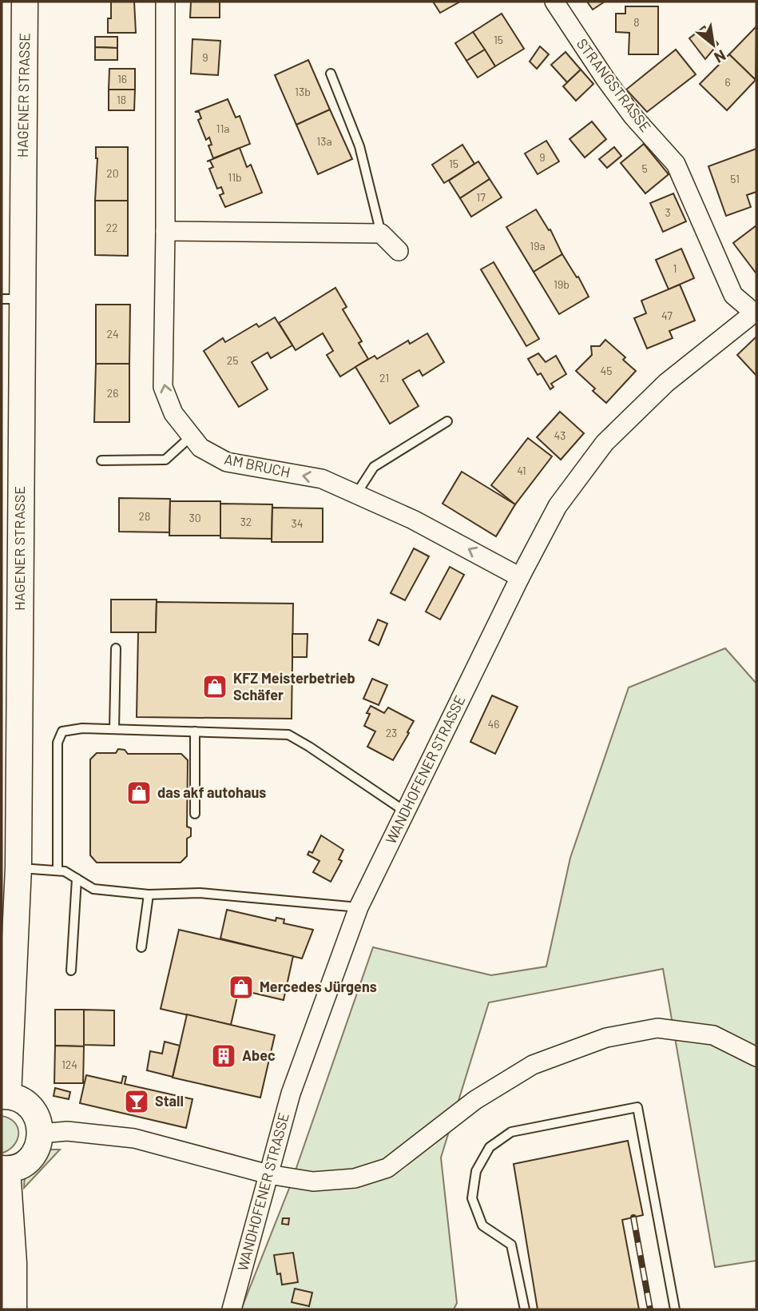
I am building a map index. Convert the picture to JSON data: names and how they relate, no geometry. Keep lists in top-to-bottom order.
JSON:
{
  "streets": {
    "main road": ["HAGENER STRASSE"],
    "street": ["STRANGSTRASSE", "AM BRUCH", "WANDHOFENER STRASSE"]
  },
  "crossings": [
    ["STRANGSTRASSE", "WANDHOFENER STRASSE"],
    ["AM BRUCH", "WANDHOFENER STRASSE"]
  ],
  "one_way": ["AM BRUCH"],
  "places": {
    "shop": ["KFZ Meisterbetrieb Schäfer", "das akf autohaus", "Mercedes Jürgens"],
    "building": ["Abec"],
    "bar": ["Stall"]
  },
  "house_numbers": [
    "8",
    "15",
    "9",
    "16",
    "6",
    "13b",
    "18",
    "11a",
    "13a",
    "9",
    "15",
    "5",
    "20",
    "11b",
    "51",
    "17",
    "3",
    "22",
    "19a",
    "1",
    "19b",
    "47",
    "24",
    "25",
    "45",
    "21",
    "26",
    "43",
    "41",
    "28",
    "30",
    "32",
    "34",
    "46",
    "23",
    "124"
  ],
  "north": "bottom right"
}
